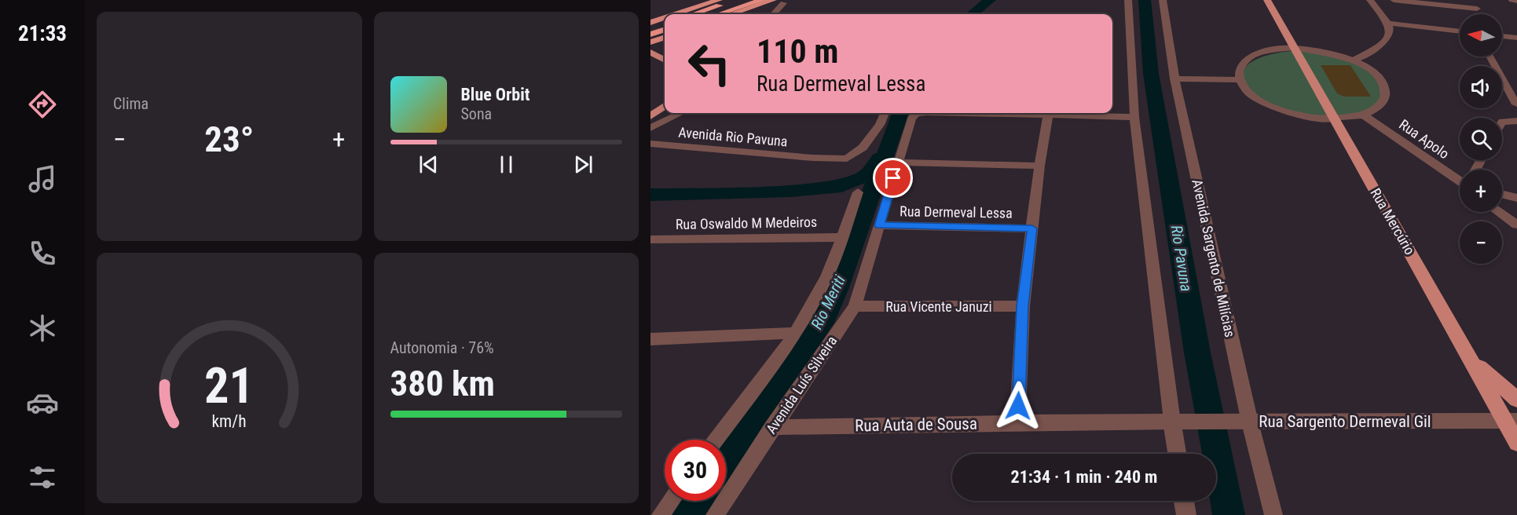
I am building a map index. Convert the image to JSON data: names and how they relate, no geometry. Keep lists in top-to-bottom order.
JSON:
{
  "streets": {
    "main road": ["Rua Mercúrio"],
    "street": [
      "Avenida Rio Pavuna",
      "Rua Apolo",
      "Rua Dermeval Lessa",
      "Rua Oswaldo M Medeiros",
      "Avenida Sargento de Milícias",
      "Rua Vicente Januzi",
      "Avenida Luís Silveira",
      "Rua Sargento Dermeval Gil",
      "Rua Auta de Sousa"
    ]
  },
  "crossings": [
    ["Rua Dermeval Lessa", "Avenida Luís Silveira"],
    ["Rua Mercúrio", "Rua Sargento Dermeval Gil"],
    ["Avenida Sargento de Milícias", "Rua Sargento Dermeval Gil"],
    ["Rua Vicente Januzi", "Avenida Luís Silveira"],
    ["Avenida Luís Silveira", "Rua Auta de Sousa"],
    ["Rua Sargento Dermeval Gil", "Rua Auta de Sousa"]
  ],
  "water": ["Rio Pavuna", "Rio Meriti"],
  "north": "left",
  "page": {
    "tabs": "21:33",
    "tile": [
      "Clima",
      ["Autonomia · 76%", "380 km"]
    ],
    "map_buttons": ["+", "−"],
    "turn": ["110 m", "Rua Dermeval Lessa"],
    "song": ["Blue Orbit", "Sona"],
    "heat": ["−", "23°", "+"],
    "limit": "30",
    "trip": "21:34 · 1 min · 240 m",
    "gauge": ["21", "km/h"]
  }
}
